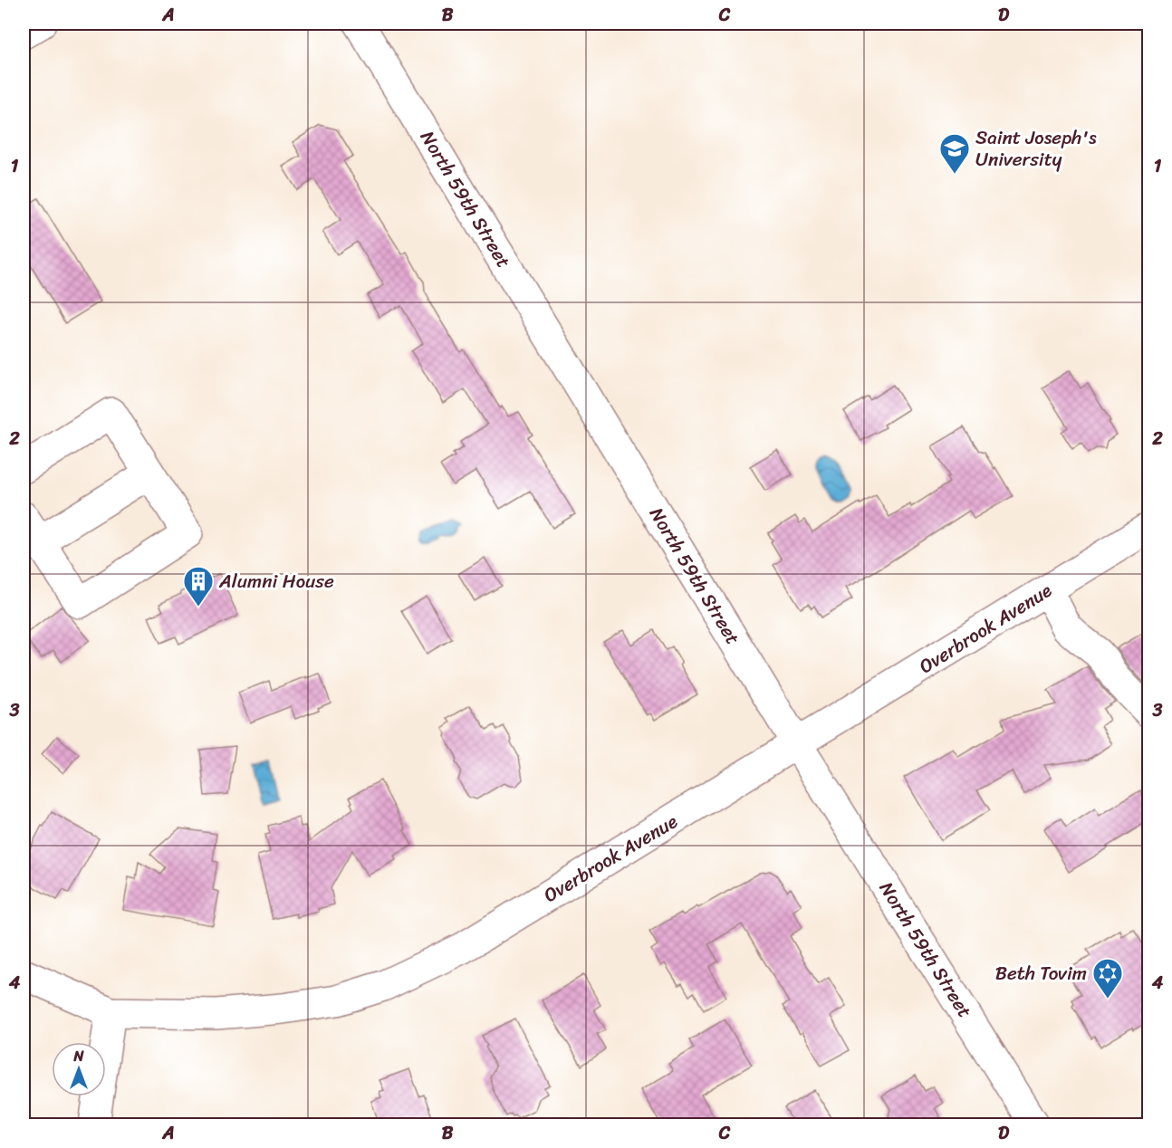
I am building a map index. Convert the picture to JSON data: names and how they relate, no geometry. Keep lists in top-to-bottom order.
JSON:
{
  "streets": {
    "main road": ["North 59th Street", "Overbrook Avenue"]
  },
  "crossings": [
    ["North 59th Street", "Overbrook Avenue"]
  ],
  "places": {
    "school or university": ["Saint Joseph's University"],
    "building": ["Alumni House"],
    "synagogue": ["Beth Tovim"]
  },
  "north": "top",
  "grid": {
    "columns": [
      "A",
      "B",
      "C",
      "D"
    ],
    "rows": [
      "1",
      "2",
      "3",
      "4"
    ]
  }
}
